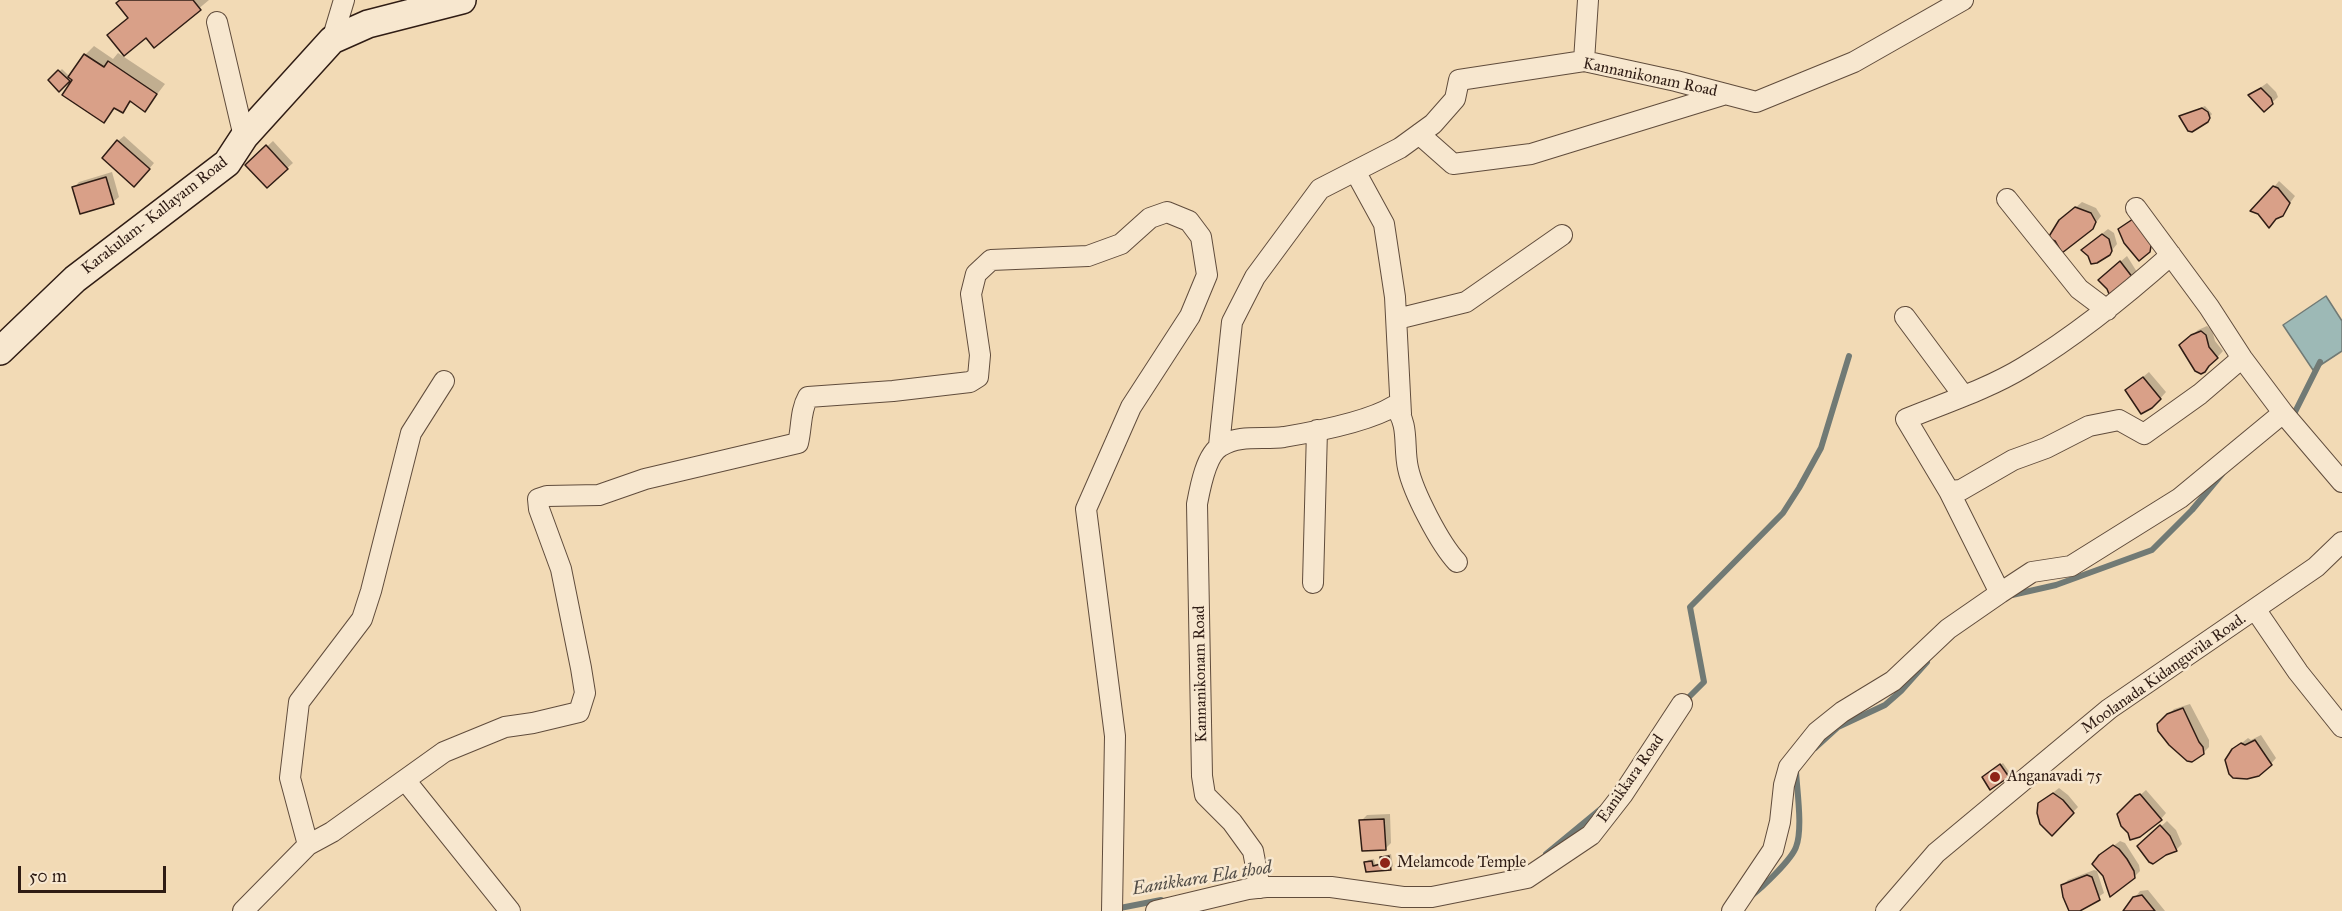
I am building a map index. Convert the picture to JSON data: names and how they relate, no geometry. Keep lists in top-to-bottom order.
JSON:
{
  "streets": {
    "street": [
      "Kannanikonam Road",
      "Karakulam- Kallayam Road",
      "Moolanada Kidanguvila Road.",
      "Eanikkara Road"
    ]
  },
  "crossings": [
    ["Kannanikonam Road", "Eanikkara Road"]
  ],
  "water": ["Eanikkara Ela thod"],
  "places": ["Anganavadi 75", "Melamcode Temple"],
  "scale_bar": "50 m"
}
